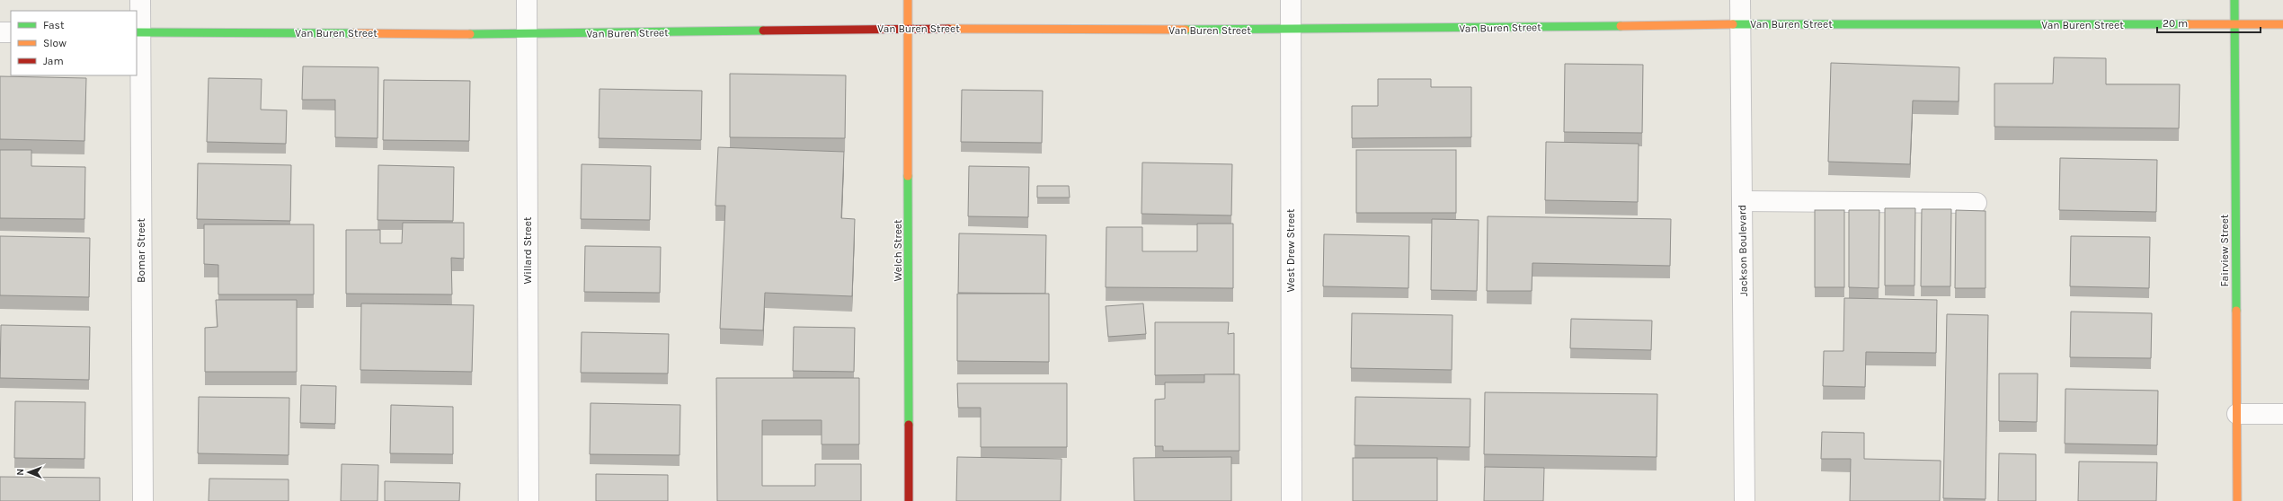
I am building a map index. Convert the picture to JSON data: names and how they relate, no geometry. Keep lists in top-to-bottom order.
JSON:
{
  "streets": {
    "street": [
      "Van Buren Street",
      "Bomar Street",
      "Willard Street",
      "Welch Street",
      "West Drew Street",
      "Jackson Boulevard",
      "Fairview Street"
    ]
  },
  "crossings": [
    ["Van Buren Street", "Bomar Street"],
    ["Van Buren Street", "Willard Street"],
    ["Van Buren Street", "Welch Street"],
    ["Van Buren Street", "West Drew Street"],
    ["Van Buren Street", "Jackson Boulevard"],
    ["Van Buren Street", "Fairview Street"]
  ],
  "legend": ["Fast", "Slow", "Jam"],
  "scale_bar": "20 m",
  "north": "left"
}
